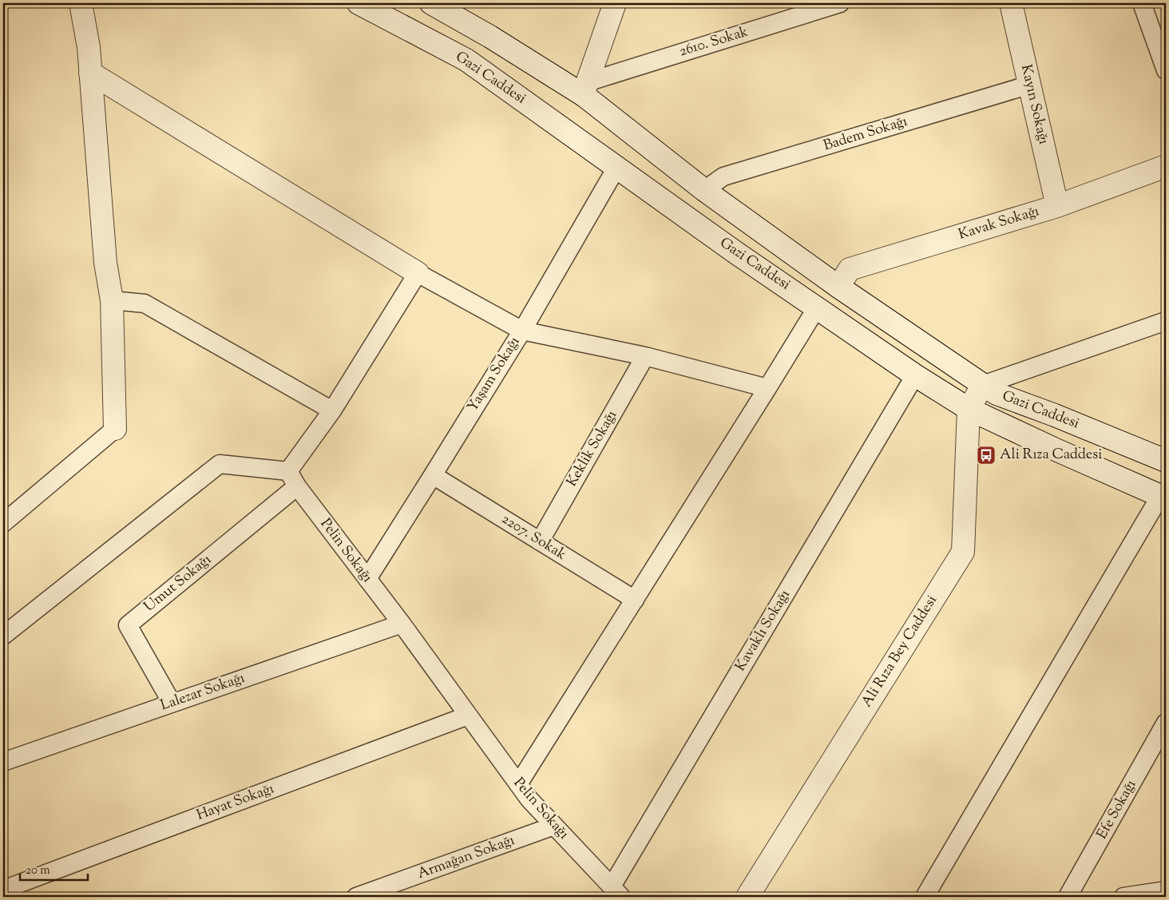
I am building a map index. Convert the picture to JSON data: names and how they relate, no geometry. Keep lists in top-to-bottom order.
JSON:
{
  "streets": {
    "street": [
      "2610. Sokak",
      "Gazi Caddesi",
      "Kayın Sokağı",
      "Badem Sokağı",
      "Kavak Sokağı",
      "Yaşam Sokağı",
      "Keklik Sokağı",
      "2207. Sokak",
      "Pelin Sokağı",
      "Umut Sokağı",
      "Kavaklı Sokağı",
      "Ali Rıza Bey Caddesi",
      "Lalezar Sokağı",
      "Hayat Sokağı",
      "Efe Sokağı",
      "Armağan Sokağı"
    ]
  },
  "crossings": [
    ["2610. Sokak", "Gazi Caddesi"],
    ["Gazi Caddesi", "Badem Sokağı"],
    ["Gazi Caddesi", "Kavak Sokağı"],
    ["Gazi Caddesi", "Yaşam Sokağı"],
    ["Gazi Caddesi", "Kavaklı Sokağı"],
    ["Gazi Caddesi", "Ali Rıza Bey Caddesi"],
    ["Kayın Sokağı", "Badem Sokağı"],
    ["Kayın Sokağı", "Kavak Sokağı"],
    ["Yaşam Sokağı", "2207. Sokak"],
    ["Yaşam Sokağı", "Pelin Sokağı"],
    ["Keklik Sokağı", "2207. Sokak"],
    ["Pelin Sokağı", "Umut Sokağı"],
    ["Pelin Sokağı", "Kavaklı Sokağı"],
    ["Pelin Sokağı", "Lalezar Sokağı"],
    ["Pelin Sokağı", "Hayat Sokağı"],
    ["Pelin Sokağı", "Armağan Sokağı"],
    ["Umut Sokağı", "Lalezar Sokağı"]
  ],
  "places": {
    "bus stop": ["Ali Rıza Caddesi"]
  },
  "scale_bar": "20 m"
}
